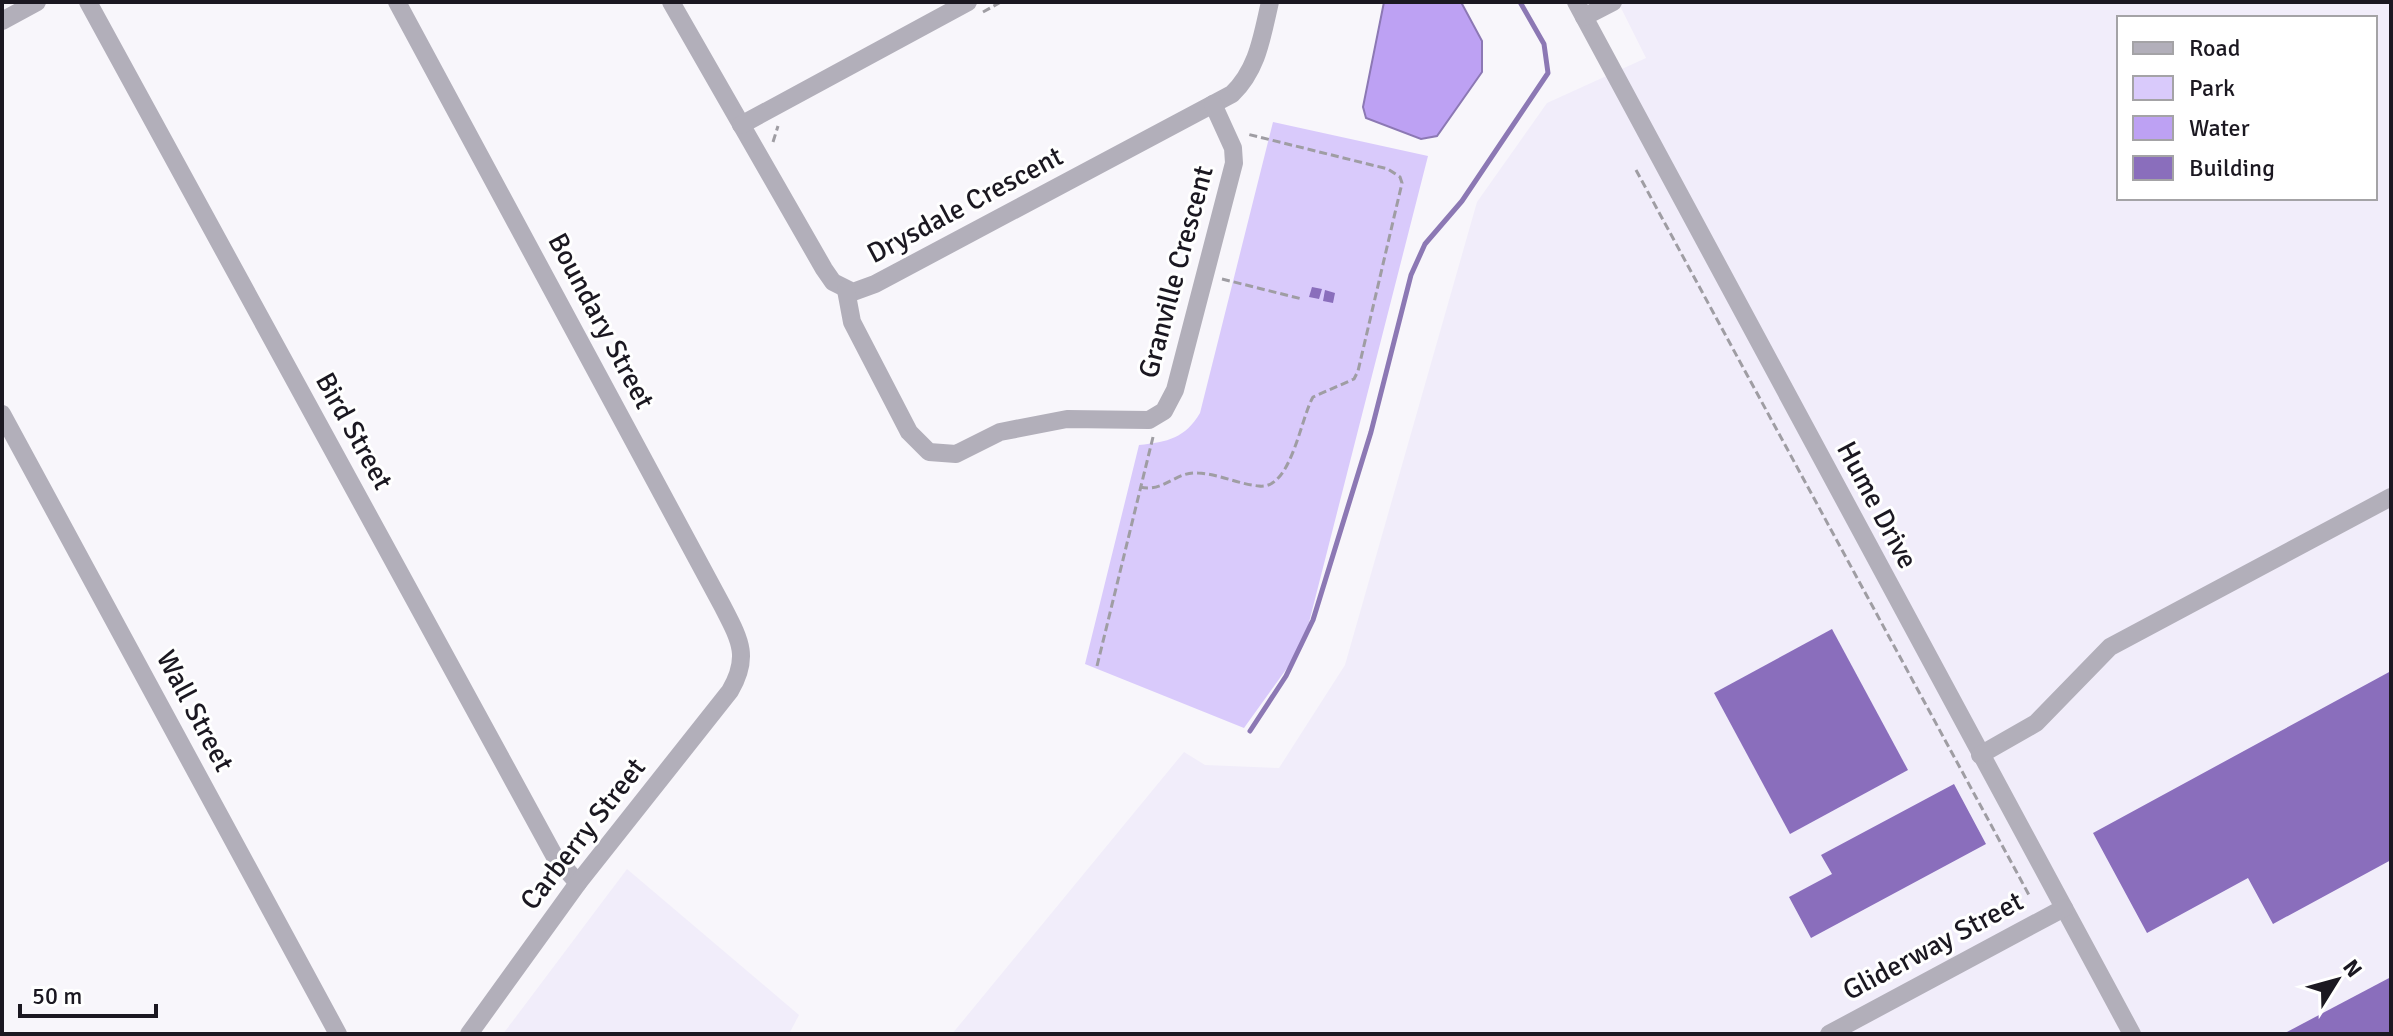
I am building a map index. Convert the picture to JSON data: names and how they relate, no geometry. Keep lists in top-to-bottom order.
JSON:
{
  "streets": {
    "street": [
      "Drysdale Crescent",
      "Granville Crescent",
      "Boundary Street",
      "Bird Street",
      "Hume Drive",
      "Wall Street",
      "Carberry Street",
      "Gliderway Street"
    ]
  },
  "crossings": [
    ["Drysdale Crescent", "Granville Crescent"],
    ["Boundary Street", "Carberry Street"],
    ["Bird Street", "Carberry Street"],
    ["Hume Drive", "Gliderway Street"]
  ],
  "legend": [
    "Road",
    "Park",
    "Water",
    "Building"
  ],
  "scale_bar": "50 m",
  "north": "top right"
}
